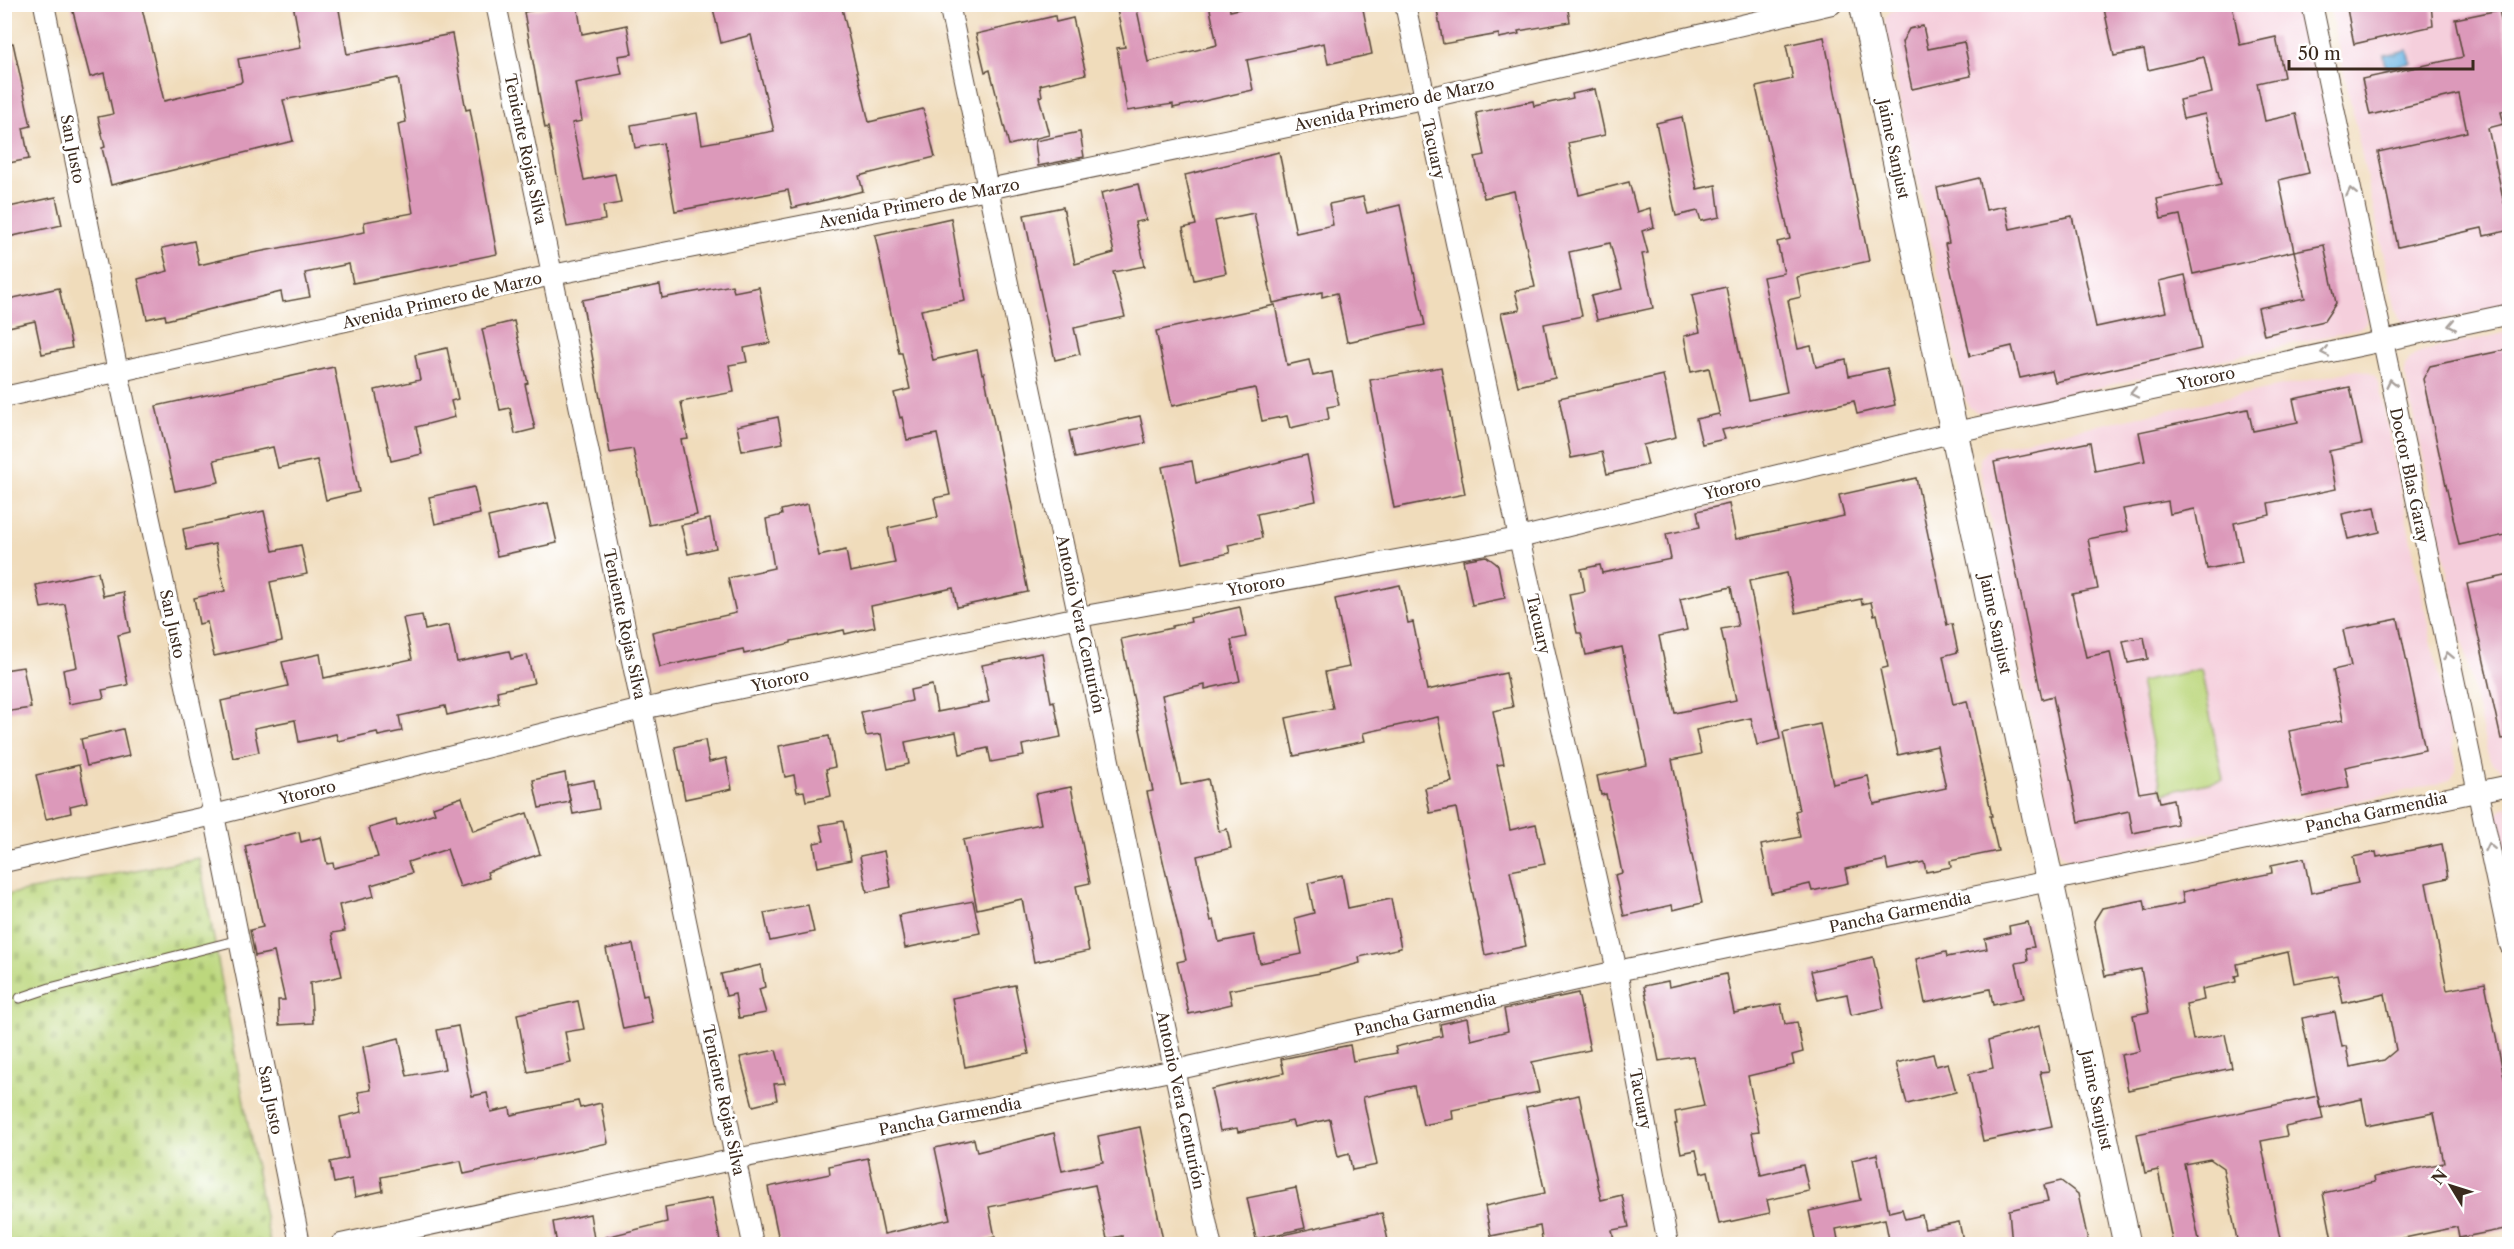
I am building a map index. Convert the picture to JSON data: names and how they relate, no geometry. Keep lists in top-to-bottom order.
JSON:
{
  "streets": {
    "main road": ["Jaime Sanjust"],
    "street": [
      "Avenida Primero de Marzo",
      "San Justo",
      "Teniente Rojas Silva",
      "Tacuary",
      "Ytororo",
      "Doctor Blas Garay",
      "Antonio Vera Centurión",
      "Pancha Garmendia"
    ]
  },
  "crossings": [
    ["Avenida Primero de Marzo", "San Justo"],
    ["Avenida Primero de Marzo", "Teniente Rojas Silva"],
    ["Avenida Primero de Marzo", "Tacuary"],
    ["Avenida Primero de Marzo", "Antonio Vera Centurión"],
    ["San Justo", "Ytororo"],
    ["Teniente Rojas Silva", "Ytororo"],
    ["Teniente Rojas Silva", "Pancha Garmendia"],
    ["Tacuary", "Ytororo"],
    ["Tacuary", "Pancha Garmendia"],
    ["Jaime Sanjust", "Ytororo"],
    ["Jaime Sanjust", "Pancha Garmendia"],
    ["Ytororo", "Doctor Blas Garay"],
    ["Ytororo", "Antonio Vera Centurión"],
    ["Doctor Blas Garay", "Pancha Garmendia"],
    ["Antonio Vera Centurión", "Pancha Garmendia"]
  ],
  "one_way": ["Doctor Blas Garay"],
  "scale_bar": "50 m",
  "north": "top left"
}
